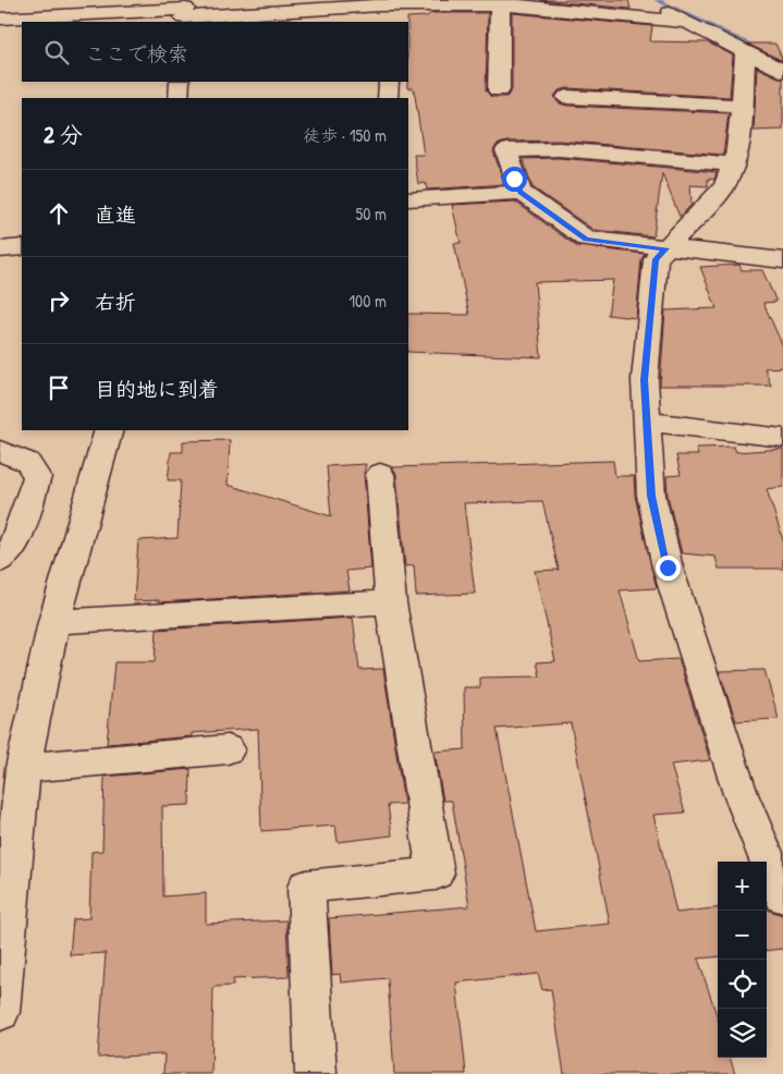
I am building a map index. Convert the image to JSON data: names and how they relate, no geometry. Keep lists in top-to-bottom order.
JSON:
{
  "page": {
    "search": "ここで検索",
    "heading": ["2 分", "徒歩 · 150 m"],
    "list": [
      ["直進", "50 m"],
      ["右折", "100 m"],
      "目的地に到着"
    ],
    "map_buttons": ["+", "−"]
  }
}
